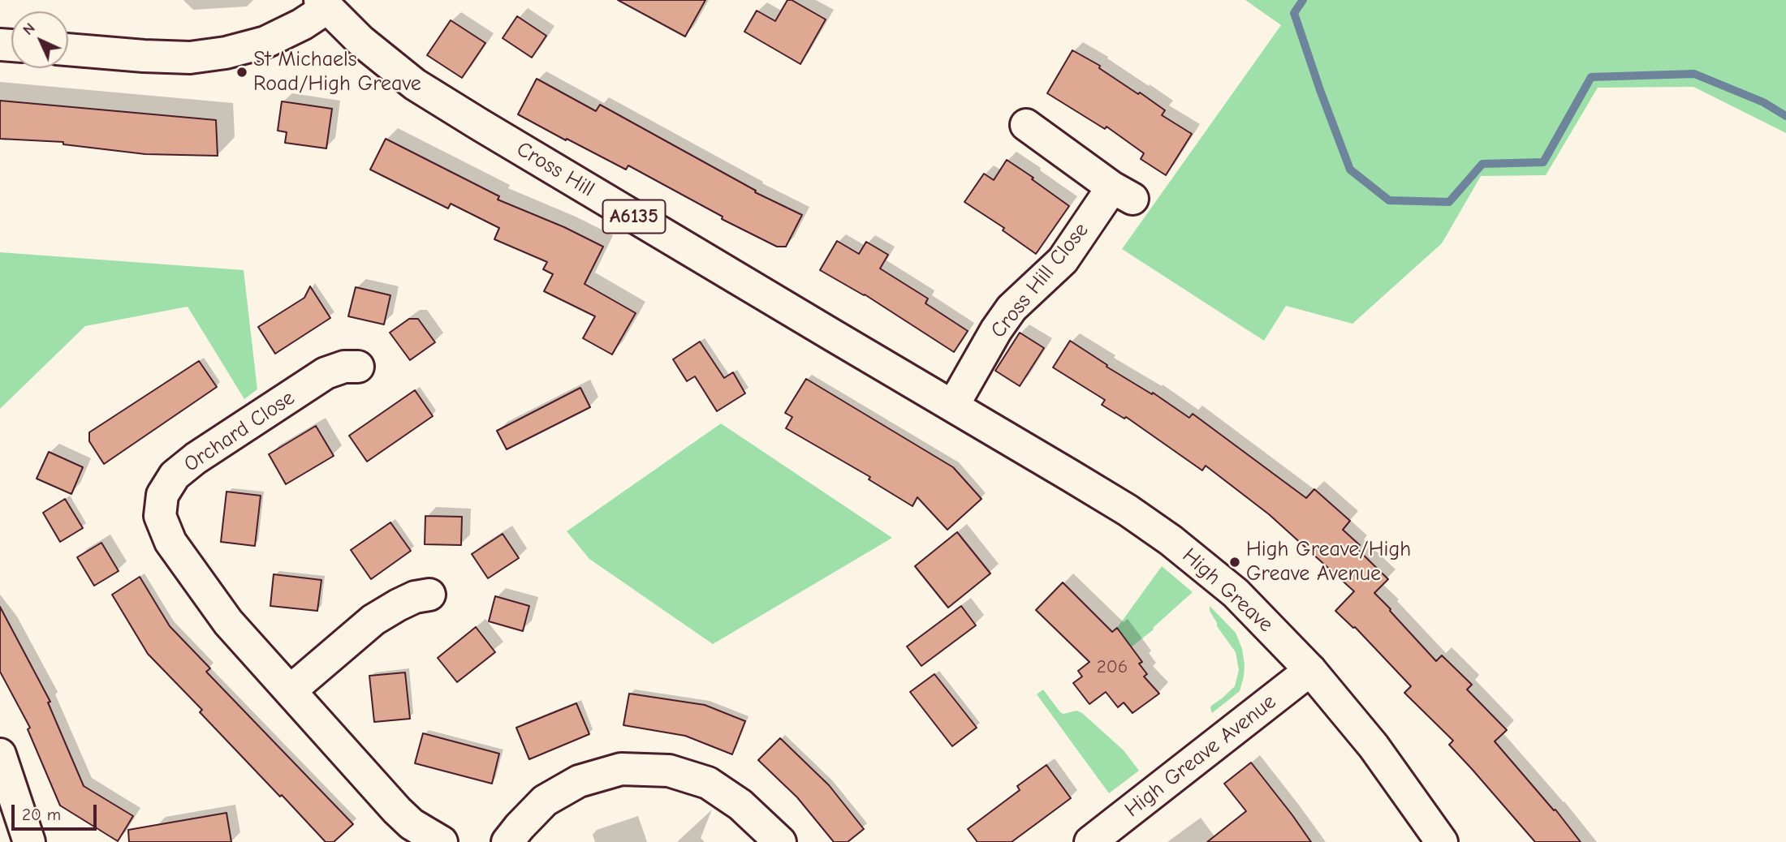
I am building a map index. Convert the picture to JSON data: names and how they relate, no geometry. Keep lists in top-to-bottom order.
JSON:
{
  "streets": {
    "street": [
      "Cross Hill",
      "A6135",
      "Cross Hill Close",
      "Orchard Close",
      "High Greave",
      "High Greave Avenue"
    ]
  },
  "crossings": [
    ["Cross Hill", "Cross Hill Close"],
    ["Cross Hill", "High Greave"],
    ["Cross Hill Close", "High Greave"],
    ["High Greave", "High Greave Avenue"]
  ],
  "places": ["St Michaels Road/High Greave", "High Greave/High Greave Avenue"],
  "house_numbers": ["206"],
  "scale_bar": "20 m",
  "north": "top left"
}
